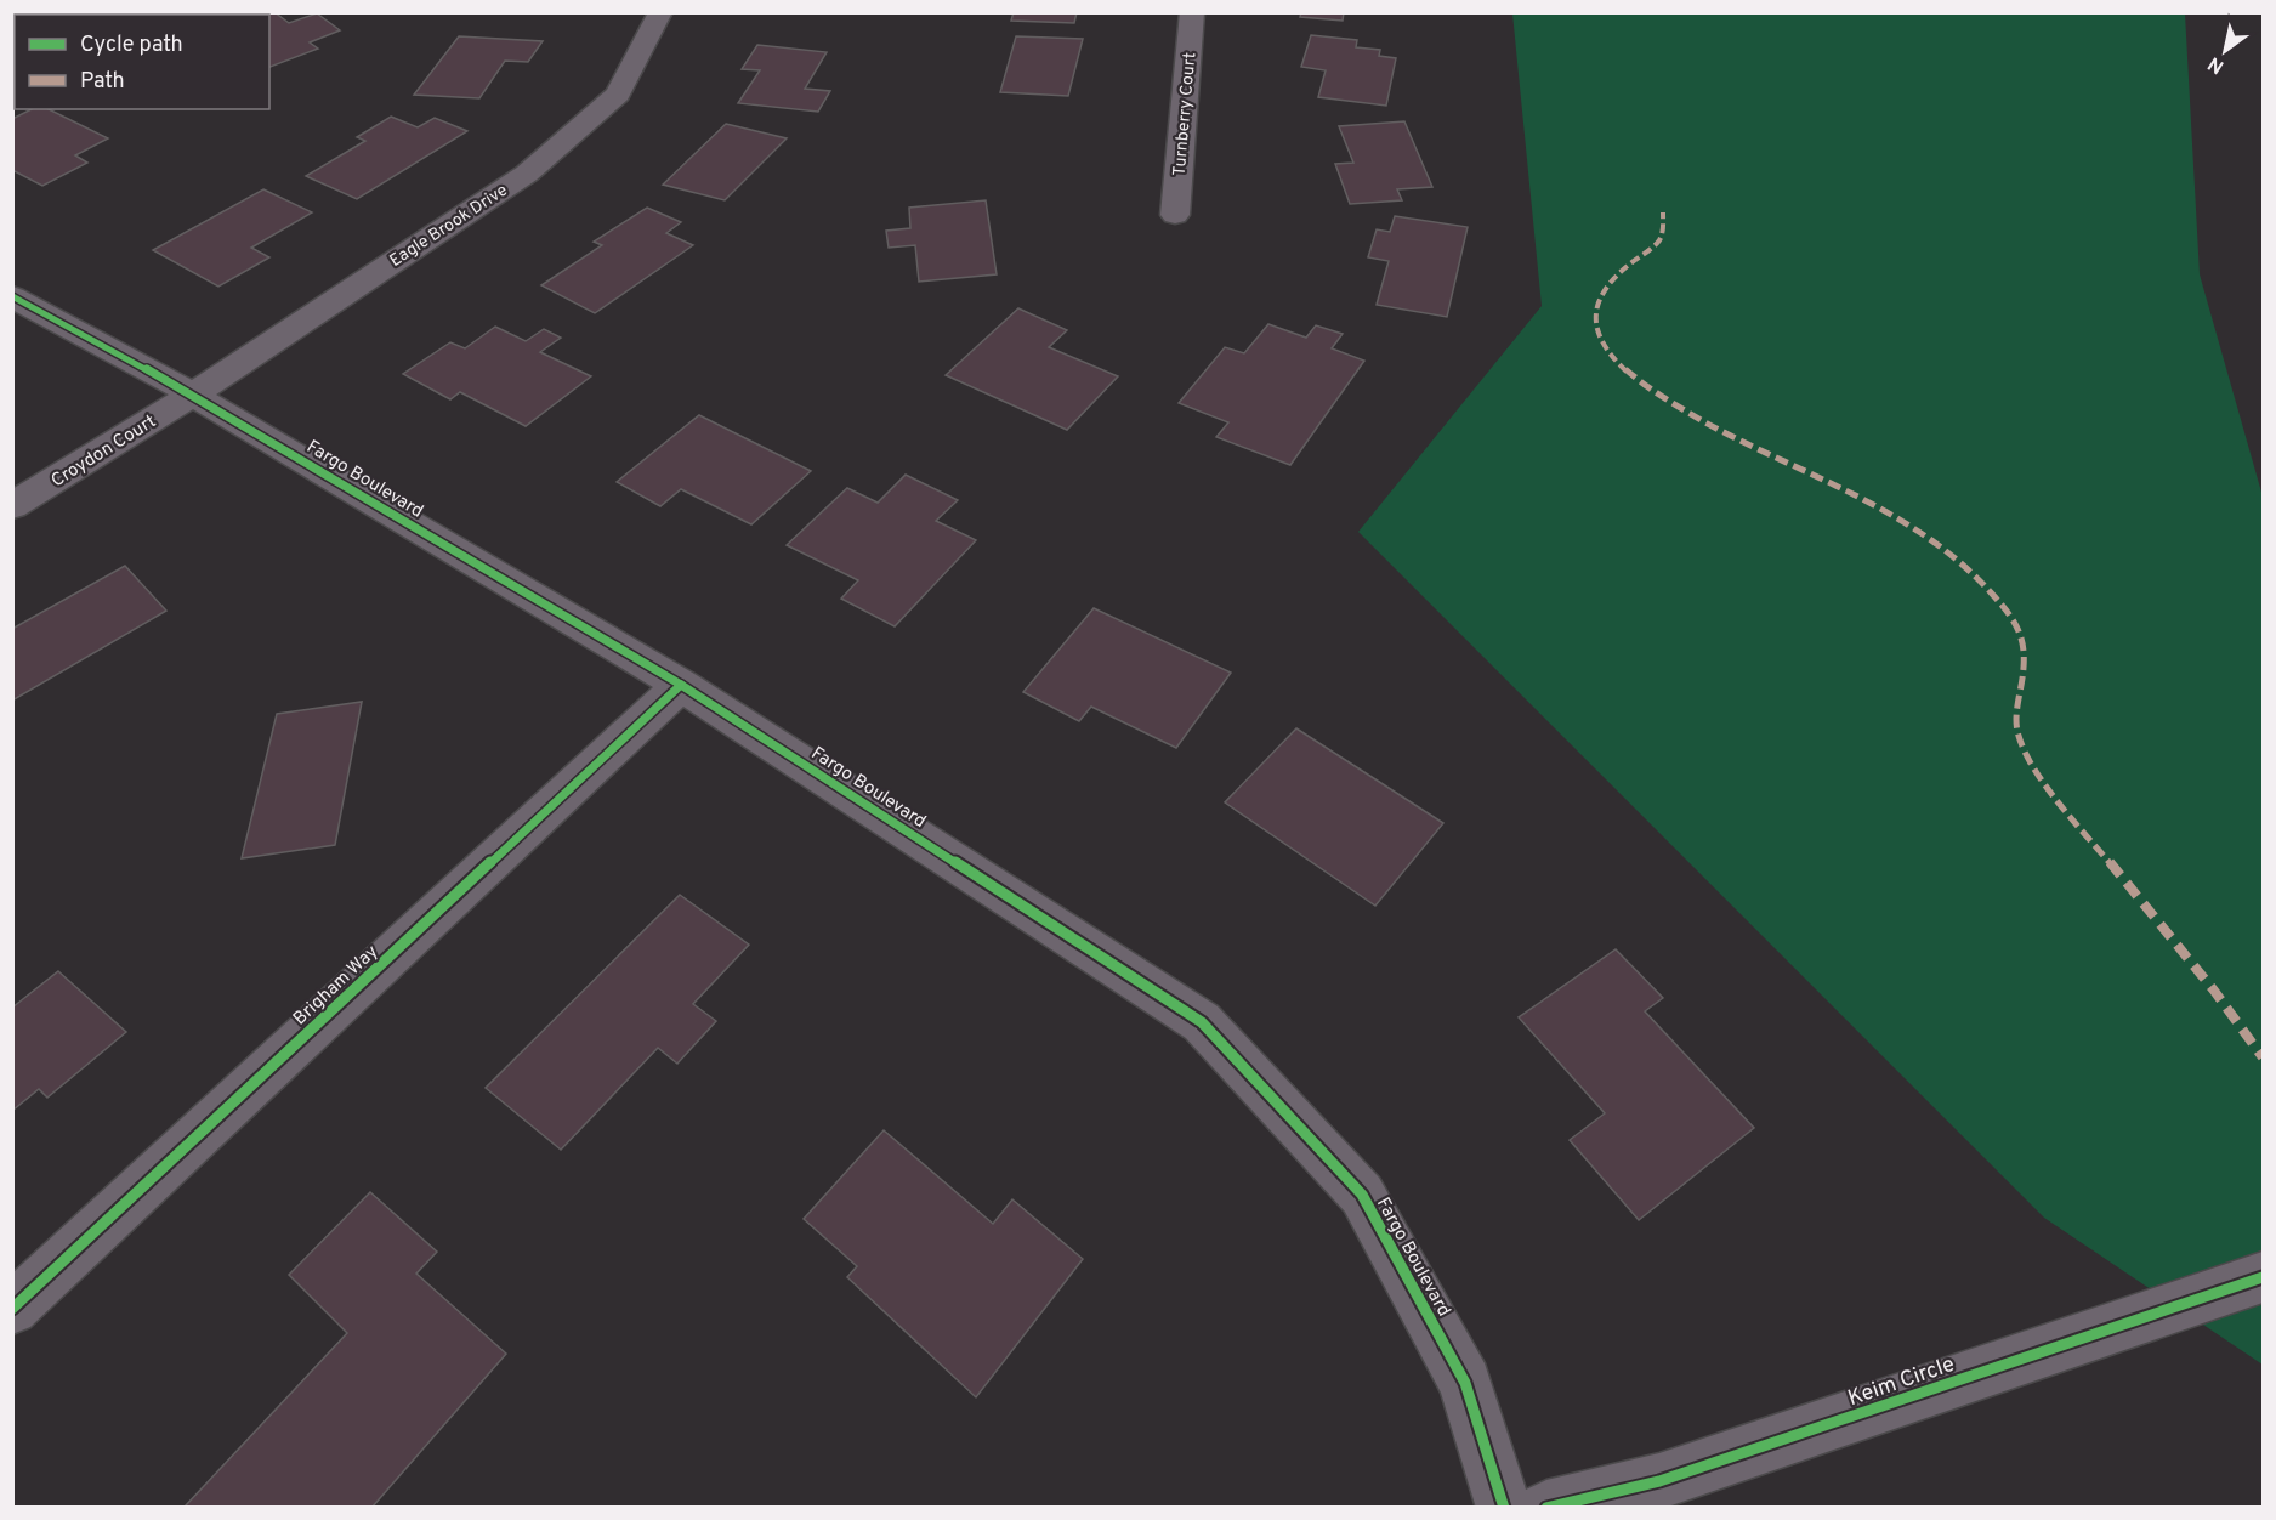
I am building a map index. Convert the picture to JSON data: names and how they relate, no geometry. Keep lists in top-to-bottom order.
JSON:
{
  "streets": {
    "street": [
      "Turnberry Court",
      "Eagle Brook Drive",
      "Croydon Court",
      "Fargo Boulevard",
      "Brigham Way",
      "Keim Circle"
    ]
  },
  "crossings": [
    ["Eagle Brook Drive", "Croydon Court"],
    ["Eagle Brook Drive", "Fargo Boulevard"],
    ["Croydon Court", "Fargo Boulevard"],
    ["Fargo Boulevard", "Brigham Way"]
  ],
  "legend": ["Cycle path", "Path"],
  "north": "bottom left"
}
